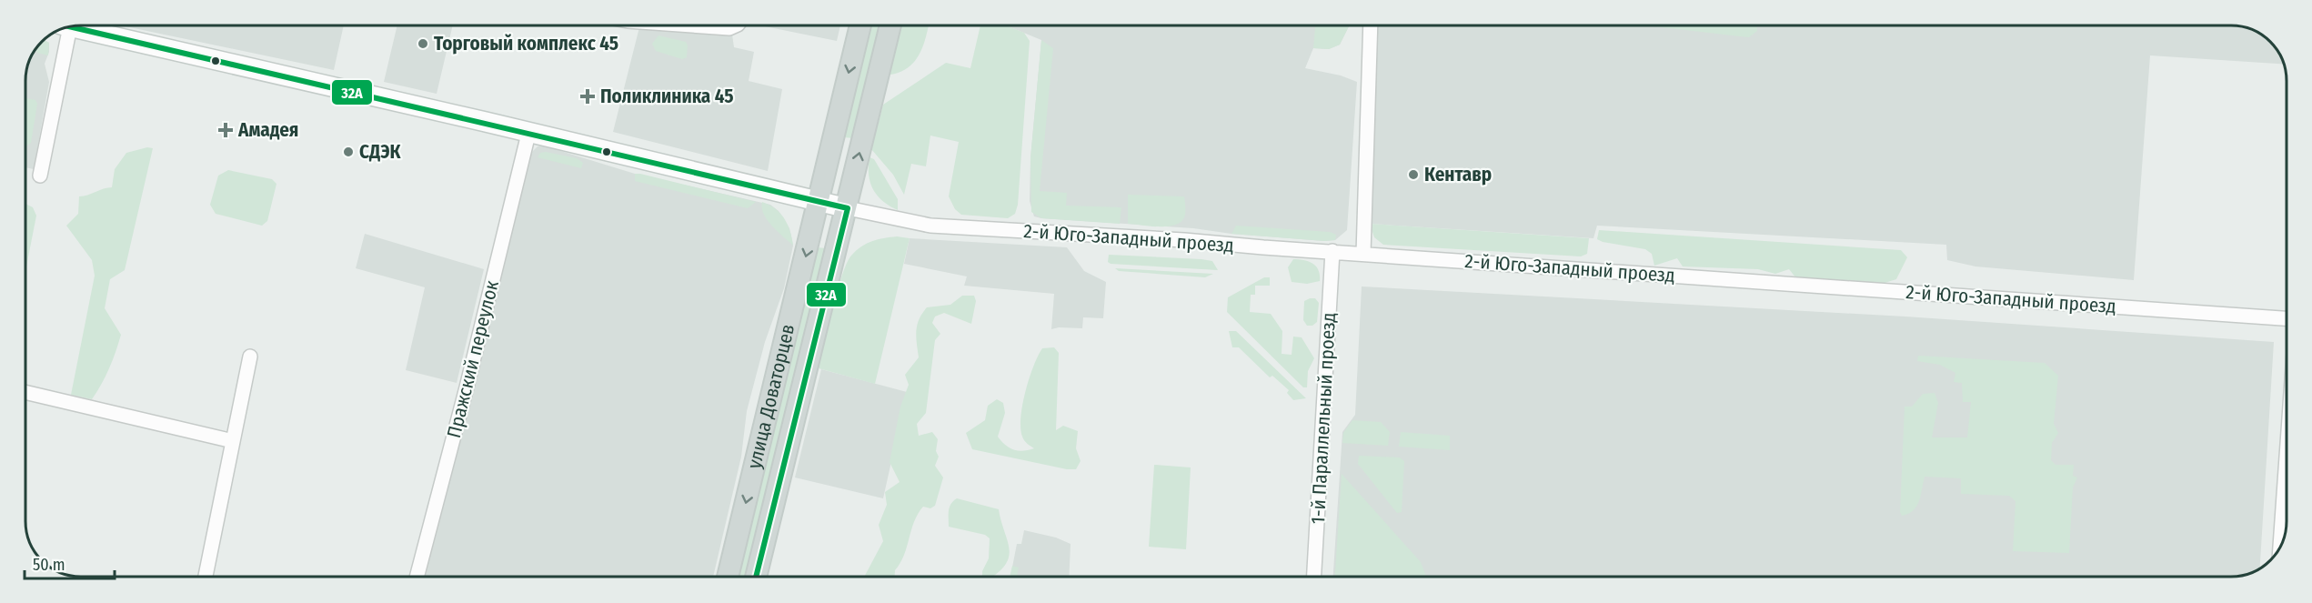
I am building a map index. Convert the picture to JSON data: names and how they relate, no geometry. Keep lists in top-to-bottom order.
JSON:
{
  "streets": {
    "main road": ["улица Доваторцев"],
    "street": ["2-й Юго-Западный проезд", "Пражский переулок", "1-й Параллельный проезд"]
  },
  "crossings": [
    ["2-й Юго-Западный проезд", "улица Доваторцев"],
    ["2-й Юго-Западный проезд", "1-й Параллельный проезд"]
  ],
  "places": {
    "other": ["Торговый комплекс 45", "СДЭК", "Кентавр"],
    "health": ["Поликлиника 45", "Амадея"]
  },
  "lines": ["transit line 32A"],
  "scale_bar": "50 m"
}
